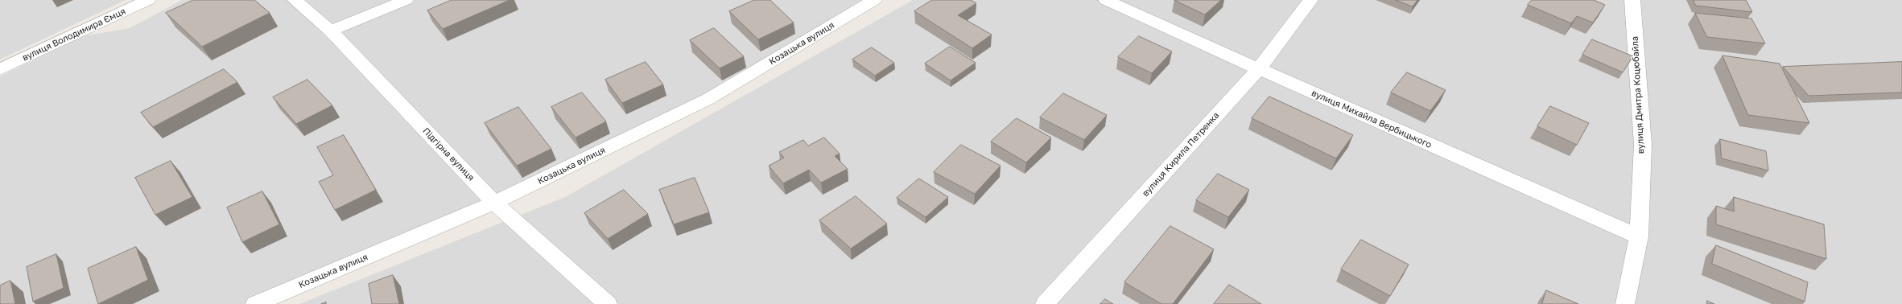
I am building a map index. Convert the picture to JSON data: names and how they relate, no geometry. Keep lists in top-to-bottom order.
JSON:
{
  "streets": {
    "street": [
      "вулиця Володимира Ємця",
      "Козацька вулиця",
      "вулиця Дмитра Коцюбайла",
      "вулиця Михайла Вербицького",
      "Підгірна вулиця",
      "вулиця Кирила Петренка"
    ]
  },
  "crossings": [
    ["Козацька вулиця", "Підгірна вулиця"],
    ["вулиця Дмитра Коцюбайла", "вулиця Михайла Вербицького"],
    ["вулиця Михайла Вербицького", "вулиця Кирила Петренка"]
  ]
}
